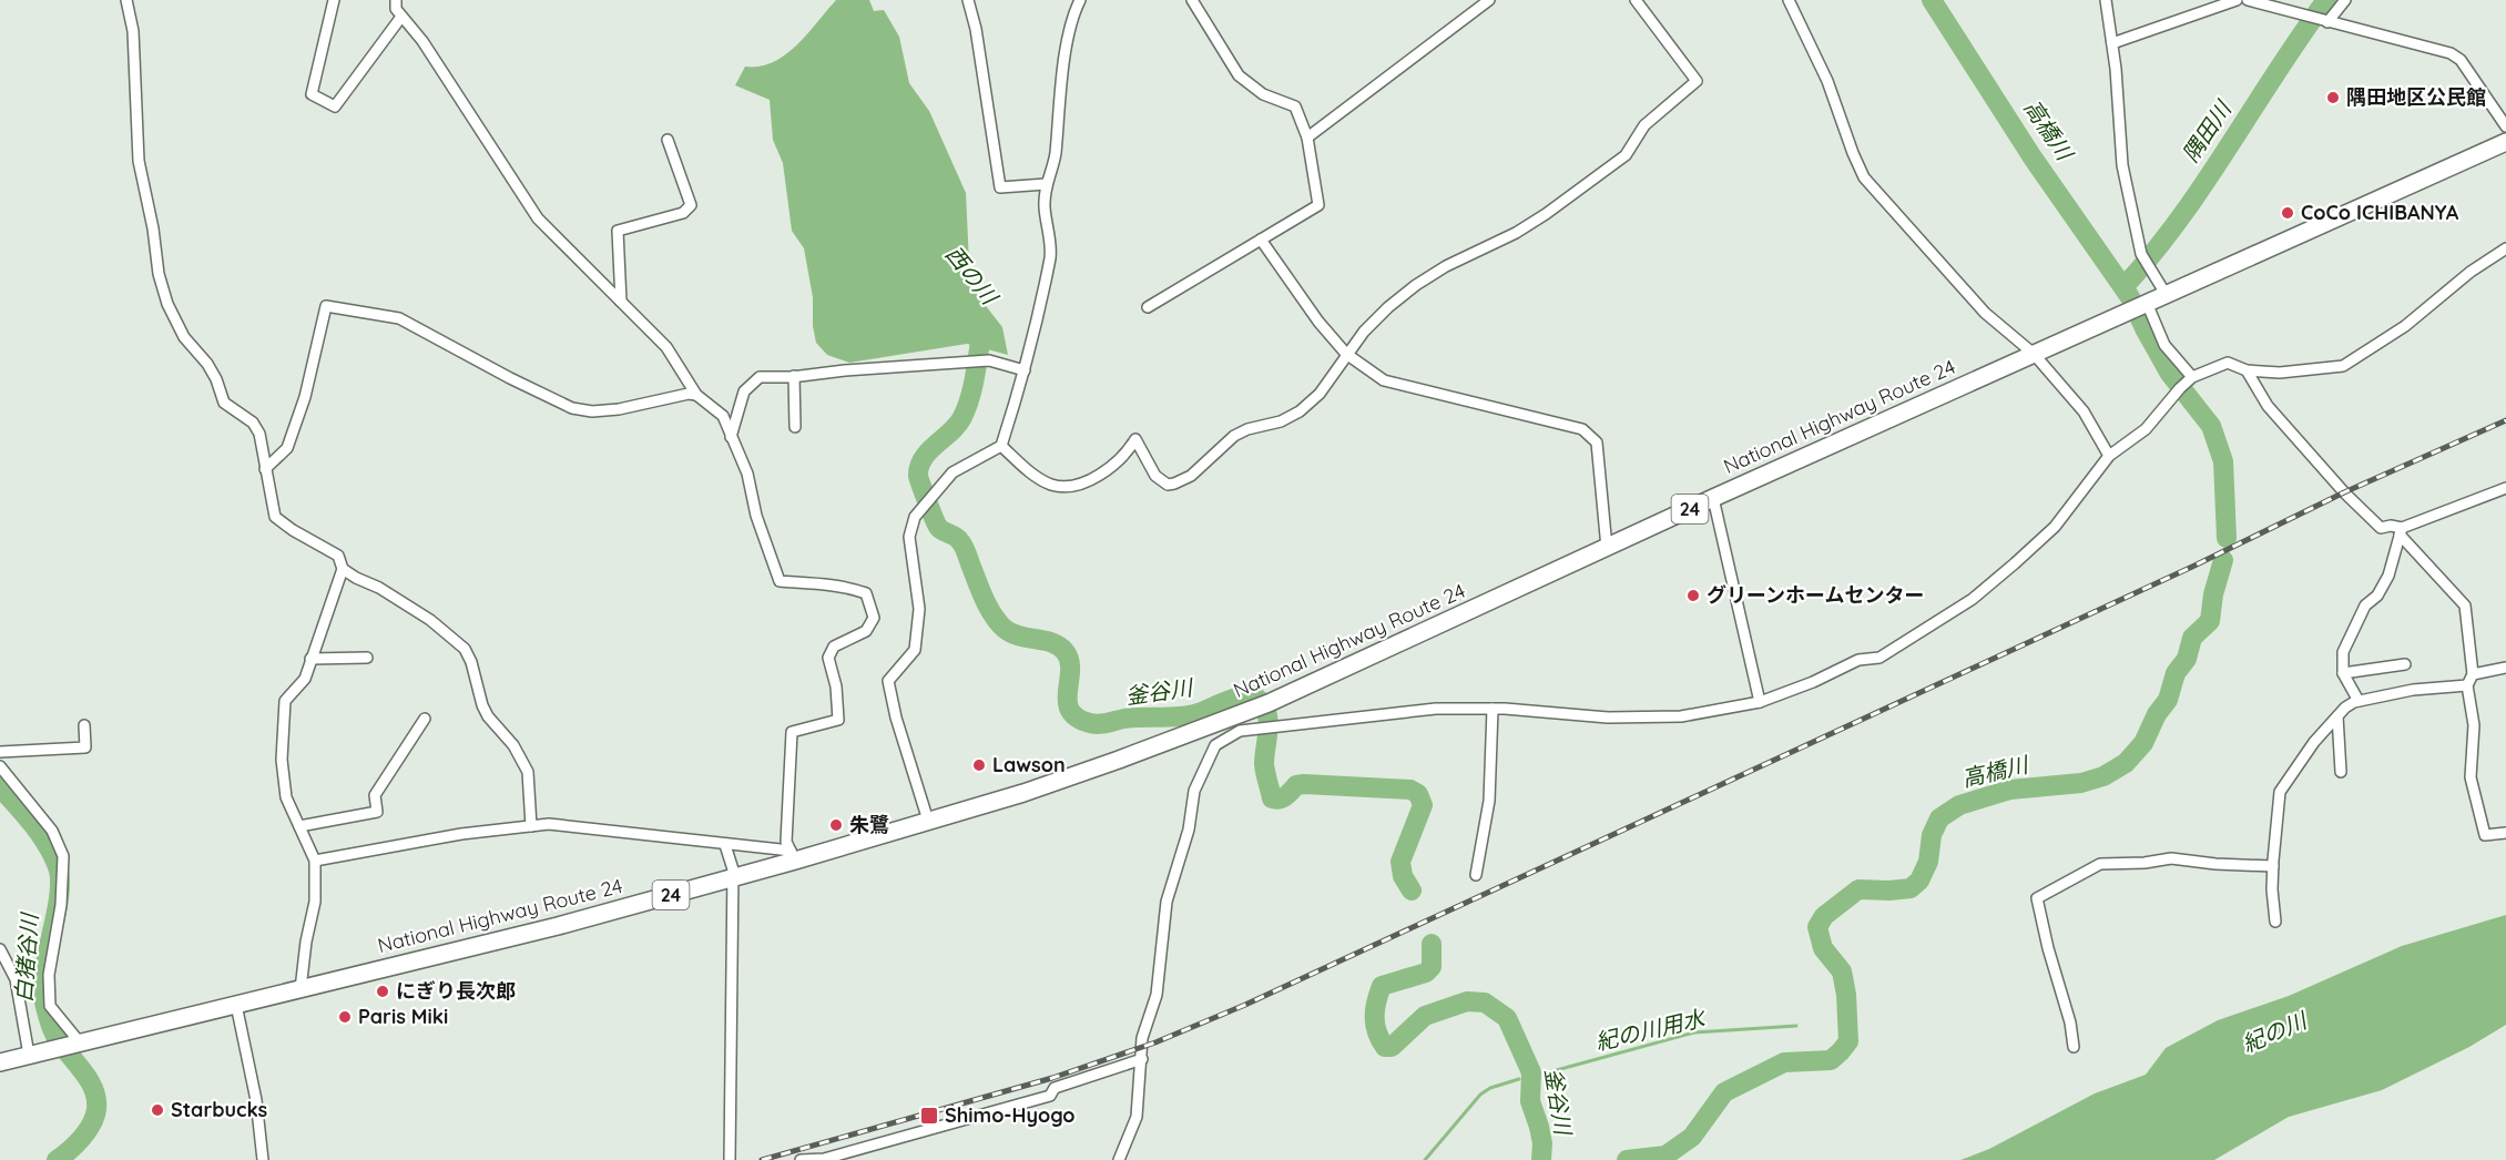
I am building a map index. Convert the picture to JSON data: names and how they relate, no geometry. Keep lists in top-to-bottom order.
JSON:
{
  "streets": {
    "highway": ["National Highway Route 24", "24"]
  },
  "water": [
    "高橋川",
    "隅田川",
    "西の川",
    "釜谷川",
    "白猪谷川",
    "紀の川用水",
    "紀の川"
  ],
  "places": {
    "other": [
      "隅田地区公民館",
      "CoCo ICHIBANYA",
      "グリーンホームセンター",
      "Lawson",
      "朱鷺",
      "にぎり長次郎",
      "Paris Miki",
      "Starbucks"
    ],
    "transit": ["Shimo-Hyogo"]
  }
}
